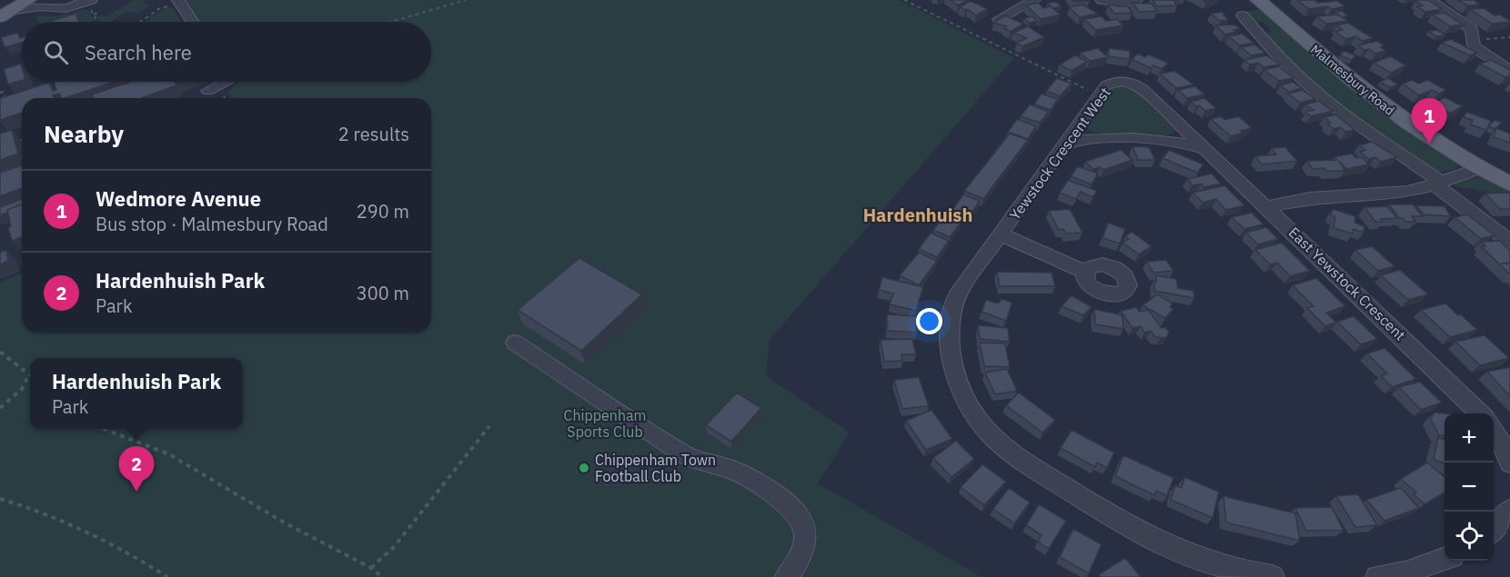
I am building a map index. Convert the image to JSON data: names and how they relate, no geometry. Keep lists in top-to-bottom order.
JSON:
{
  "streets": {
    "main road": ["Malmesbury Road"],
    "street": ["Yewstock Crescent West", "East Yewstock Crescent"]
  },
  "crossings": [
    ["Yewstock Crescent West", "East Yewstock Crescent"]
  ],
  "districts": ["Hardenhuish"],
  "parks": ["Chippenham Sports Club"],
  "places": ["Chippenham Town Football Club"],
  "page": {
    "search": "Search here",
    "pins": ["1", "2"],
    "heading": ["Nearby", "2 results"],
    "list": [
      {
        "mark": "1",
        "name": "Wedmore Avenue",
        "note": "Bus stop · Malmesbury Road",
        "value": "290 m"
      },
      {
        "mark": "2",
        "name": "Hardenhuish Park",
        "note": "Park",
        "value": "300 m"
      }
    ],
    "popup": ["Hardenhuish Park", "Park"],
    "map_buttons": ["+", "−"]
  }
}
